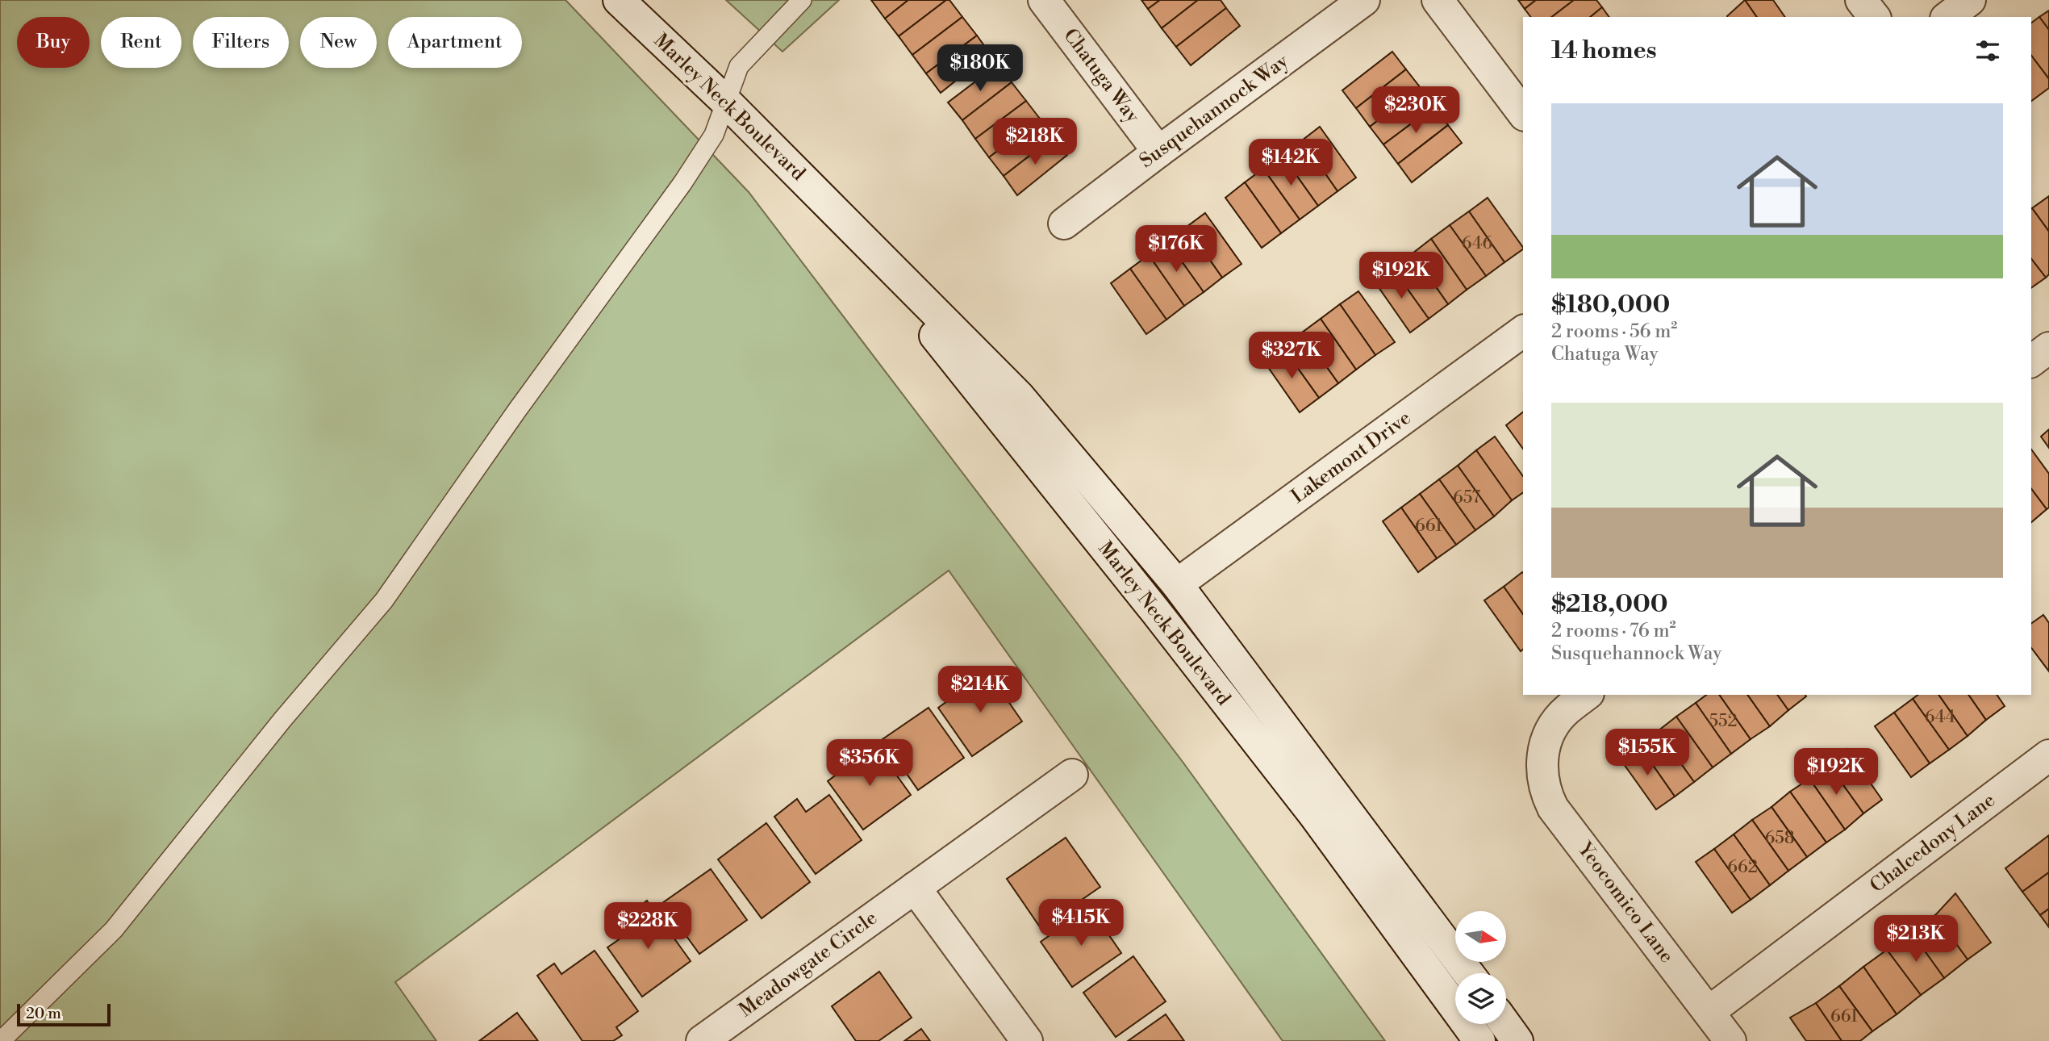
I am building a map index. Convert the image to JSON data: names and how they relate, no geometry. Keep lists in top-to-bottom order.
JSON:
{
  "streets": {
    "street": [
      "Chatuga Way",
      "Marley Neck Boulevard",
      "Susquehannock Way",
      "Lakemont Drive",
      "Chalcedony Lane",
      "Yeocomico Lane",
      "Meadowgate Circle"
    ]
  },
  "crossings": [
    ["Chatuga Way", "Susquehannock Way"],
    ["Marley Neck Boulevard", "Lakemont Drive"],
    ["Chalcedony Lane", "Yeocomico Lane"]
  ],
  "house_numbers": [
    "646",
    "657",
    "661",
    "644",
    "552",
    "658",
    "662",
    "661"
  ],
  "scale_bar": "20 m",
  "north": "right",
  "page": {
    "chip": [
      "Buy",
      "Rent",
      "Filters",
      "New",
      "Apartment"
    ],
    "heading": "14 homes",
    "price": [
      "$180K",
      "$230K",
      "$218K",
      "$142K",
      "$176K",
      "$192K",
      "$327K",
      "$214K",
      "$155K",
      "$356K",
      "$192K",
      "$415K",
      "$228K",
      "$213K"
    ],
    "list": [
      {
        "name": "$180,000",
        "note": "2 rooms · 56 m² · Chatuga Way"
      },
      {
        "name": "$218,000",
        "note": "2 rooms · 76 m² · Susquehannock Way"
      }
    ],
    "scale": "20 m"
  }
}
